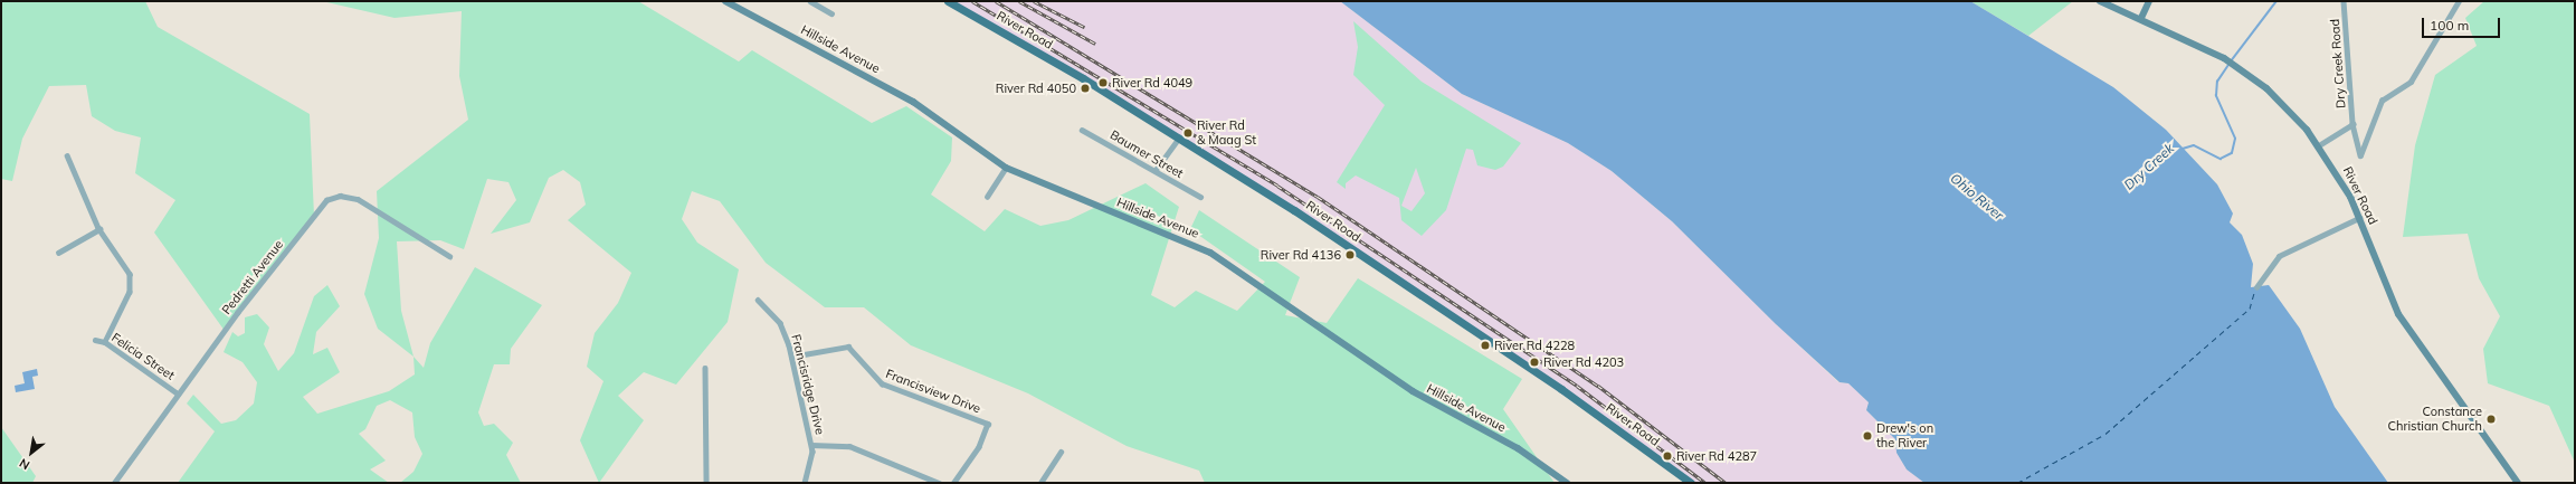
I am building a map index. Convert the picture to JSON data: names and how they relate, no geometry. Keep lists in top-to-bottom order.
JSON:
{
  "streets": {
    "main road": ["River Road"],
    "street": [
      "Hillside Avenue",
      "Dry Creek Road",
      "Baumer Street",
      "Pedretti Avenue",
      "Felicia Street",
      "Francisridge Drive",
      "Francisview Drive"
    ]
  },
  "crossings": [
    ["Pedretti Avenue", "Felicia Street"],
    ["Francisridge Drive", "Francisview Drive"]
  ],
  "water": ["Dry Creek", "Ohio River"],
  "places": [
    "River Rd 4049",
    "River Rd 4050",
    "River Rd & Maag St",
    "River Rd 4136",
    "River Rd 4228",
    "River Rd 4203",
    "Constance Christian Church",
    "Drew's on the River",
    "River Rd 4287"
  ],
  "scale_bar": "100 m",
  "north": "bottom left"
}
